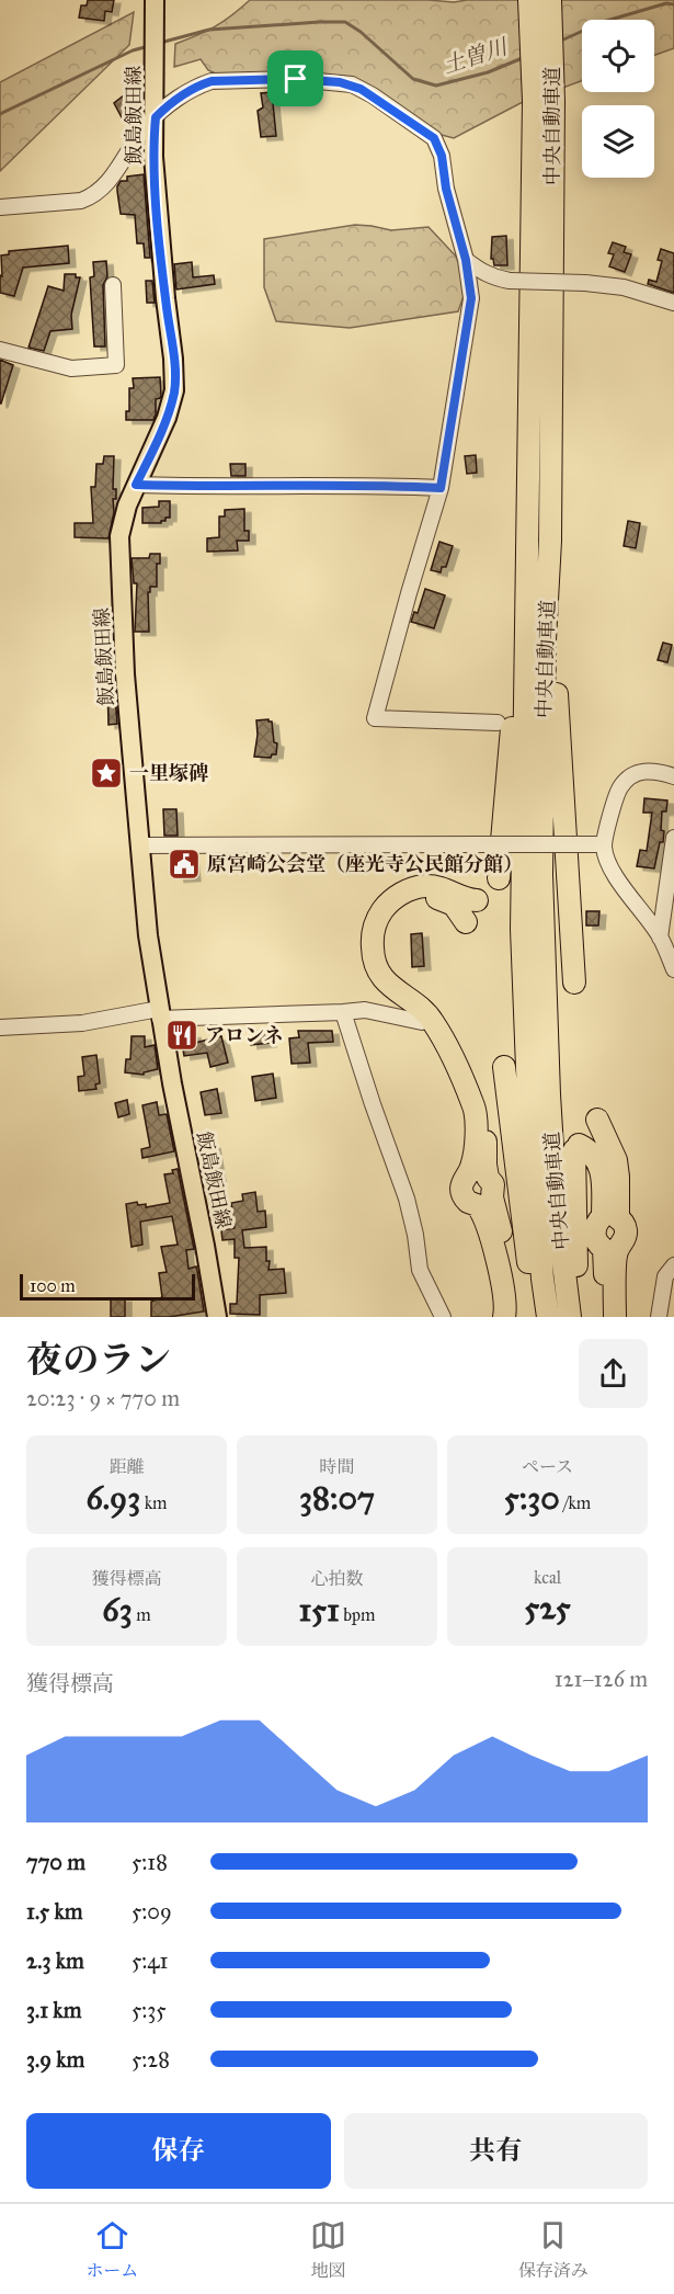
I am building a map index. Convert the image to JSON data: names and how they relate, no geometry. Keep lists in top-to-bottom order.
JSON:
{
  "streets": {
    "highway": ["中央自動車道"],
    "main road": ["飯島飯田線"]
  },
  "water": ["土曽川"],
  "places": {
    "place": ["一里塚碑"],
    "public building": ["原宮崎公会堂（座光寺公民館分館）"],
    "restaurant": ["アロンネ"]
  },
  "scale_bar": "100 m",
  "page": {
    "scale": "100 m",
    "heading": ["夜のラン", "20:23 · 9 × 770 m"],
    "stats": [
      ["距離", "6.93 km"],
      ["時間", "38:07"],
      ["ペース", "5:30 /km"],
      ["獲得標高", "63 m"],
      ["心拍数", "151 bpm"],
      ["kcal", "525"]
    ],
    "chart": ["獲得標高", "121–126 m"],
    "list": [
      {
        "name": "770 m",
        "note": "5:18"
      },
      {
        "name": "1.5 km",
        "note": "5:09"
      },
      {
        "name": "2.3 km",
        "note": "5:41"
      },
      {
        "name": "3.1 km",
        "note": "5:35"
      },
      {
        "name": "3.9 km",
        "note": "5:28"
      }
    ],
    "buttons": ["保存", "共有"],
    "tabs": ["ホーム", "地図", "保存済み"]
  }
}
